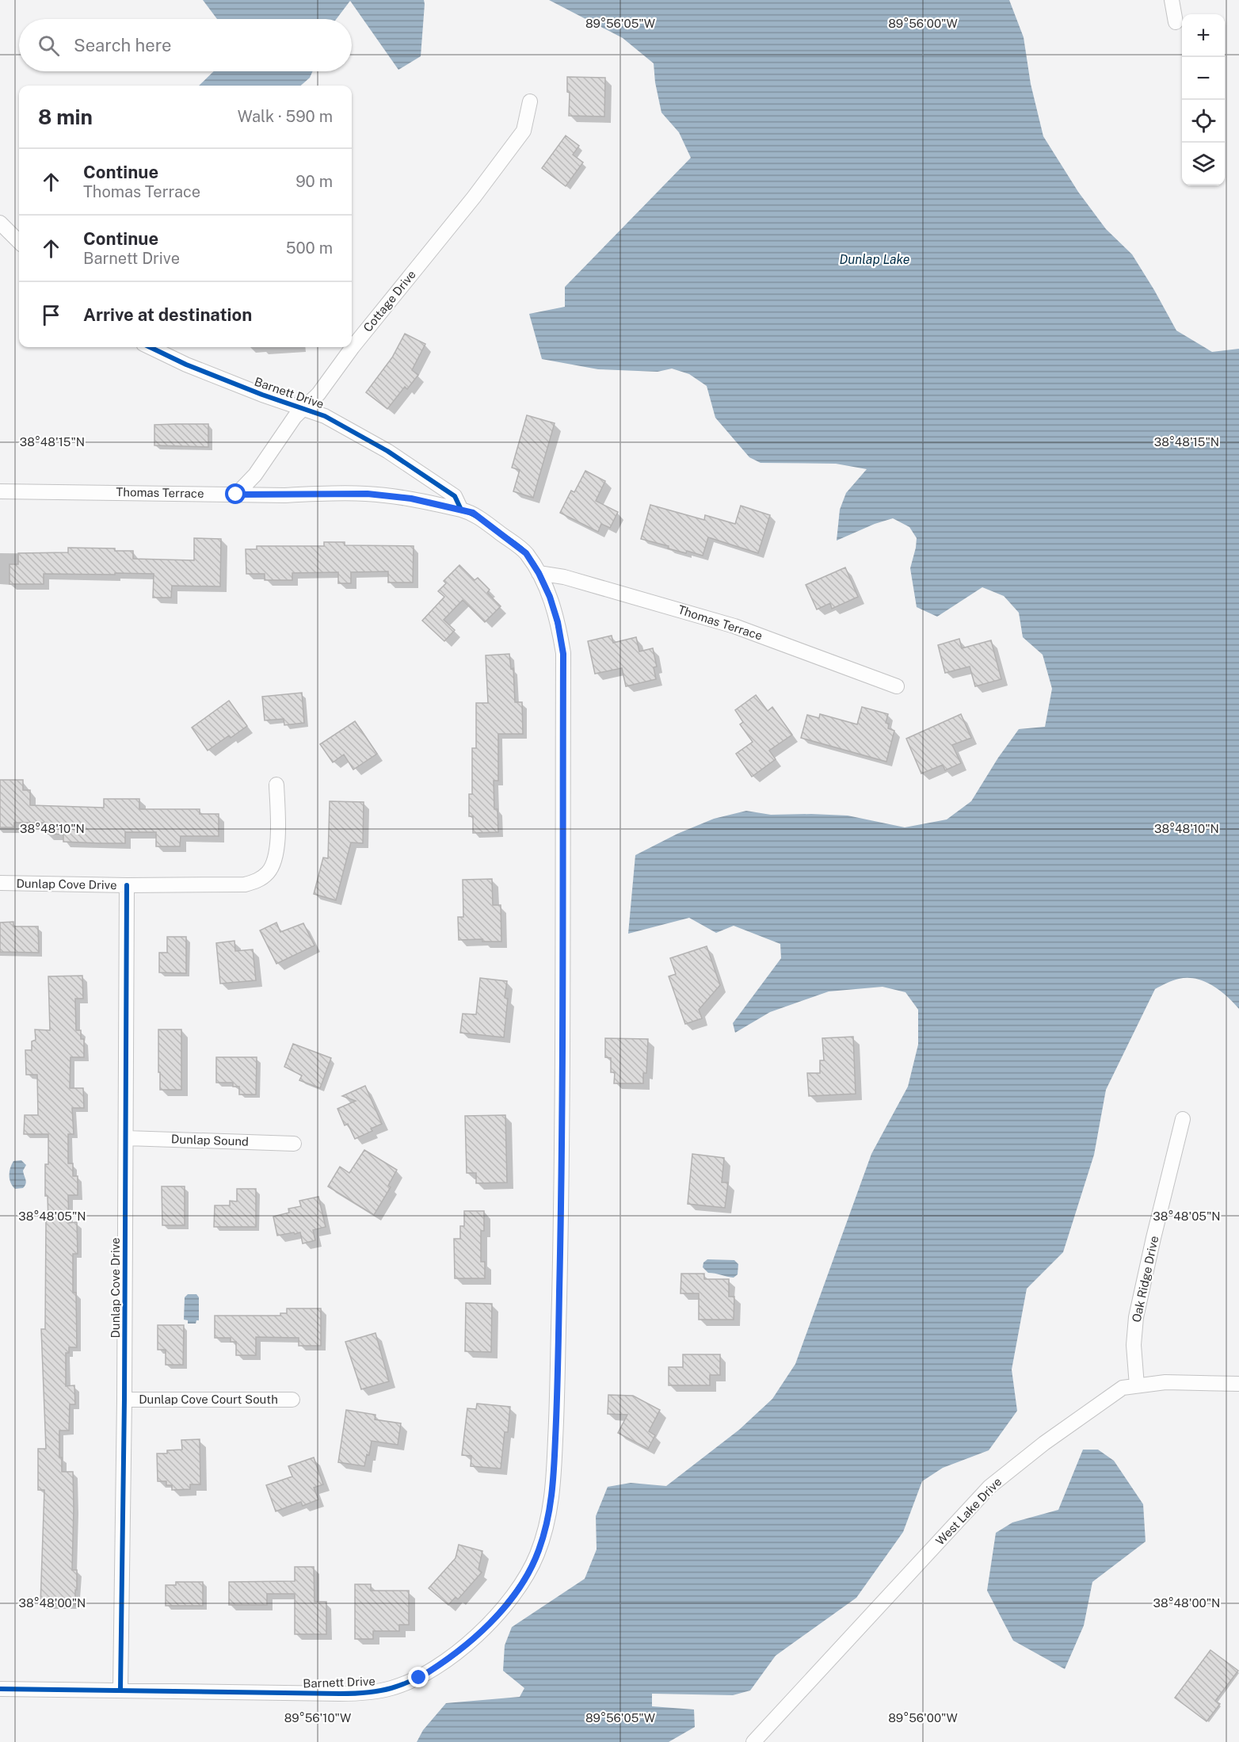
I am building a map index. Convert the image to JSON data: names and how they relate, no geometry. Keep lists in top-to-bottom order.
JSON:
{
  "streets": {
    "street": [
      "Cottage Drive",
      "Barnett Drive",
      "Thomas Terrace",
      "Dunlap Cove Drive",
      "Dunlap Sound",
      "Oak Ridge Drive",
      "Dunlap Cove Court South",
      "West Lake Drive"
    ]
  },
  "crossings": [
    ["Cottage Drive", "Barnett Drive"],
    ["Cottage Drive", "Thomas Terrace"],
    ["Barnett Drive", "Thomas Terrace"],
    ["Barnett Drive", "Dunlap Cove Drive"],
    ["Dunlap Cove Drive", "Dunlap Sound"],
    ["Dunlap Cove Drive", "Dunlap Cove Court South"],
    ["Oak Ridge Drive", "West Lake Drive"]
  ],
  "water": ["Dunlap Lake"],
  "page": {
    "map_buttons": ["+", "−"],
    "search": "Search here",
    "heading": ["8 min", "Walk · 590 m"],
    "list": [
      ["Continue", "Thomas Terrace", "90 m"],
      ["Continue", "Barnett Drive", "500 m"],
      "Arrive at destination"
    ]
  },
  "coordinates": [
    "89°56'05\"W",
    "89°56'00\"W",
    "38°48'15\"N",
    "38°48'10\"N",
    "38°48'05\"N",
    "38°48'00\"N",
    "89°56'10\"W"
  ]
}
